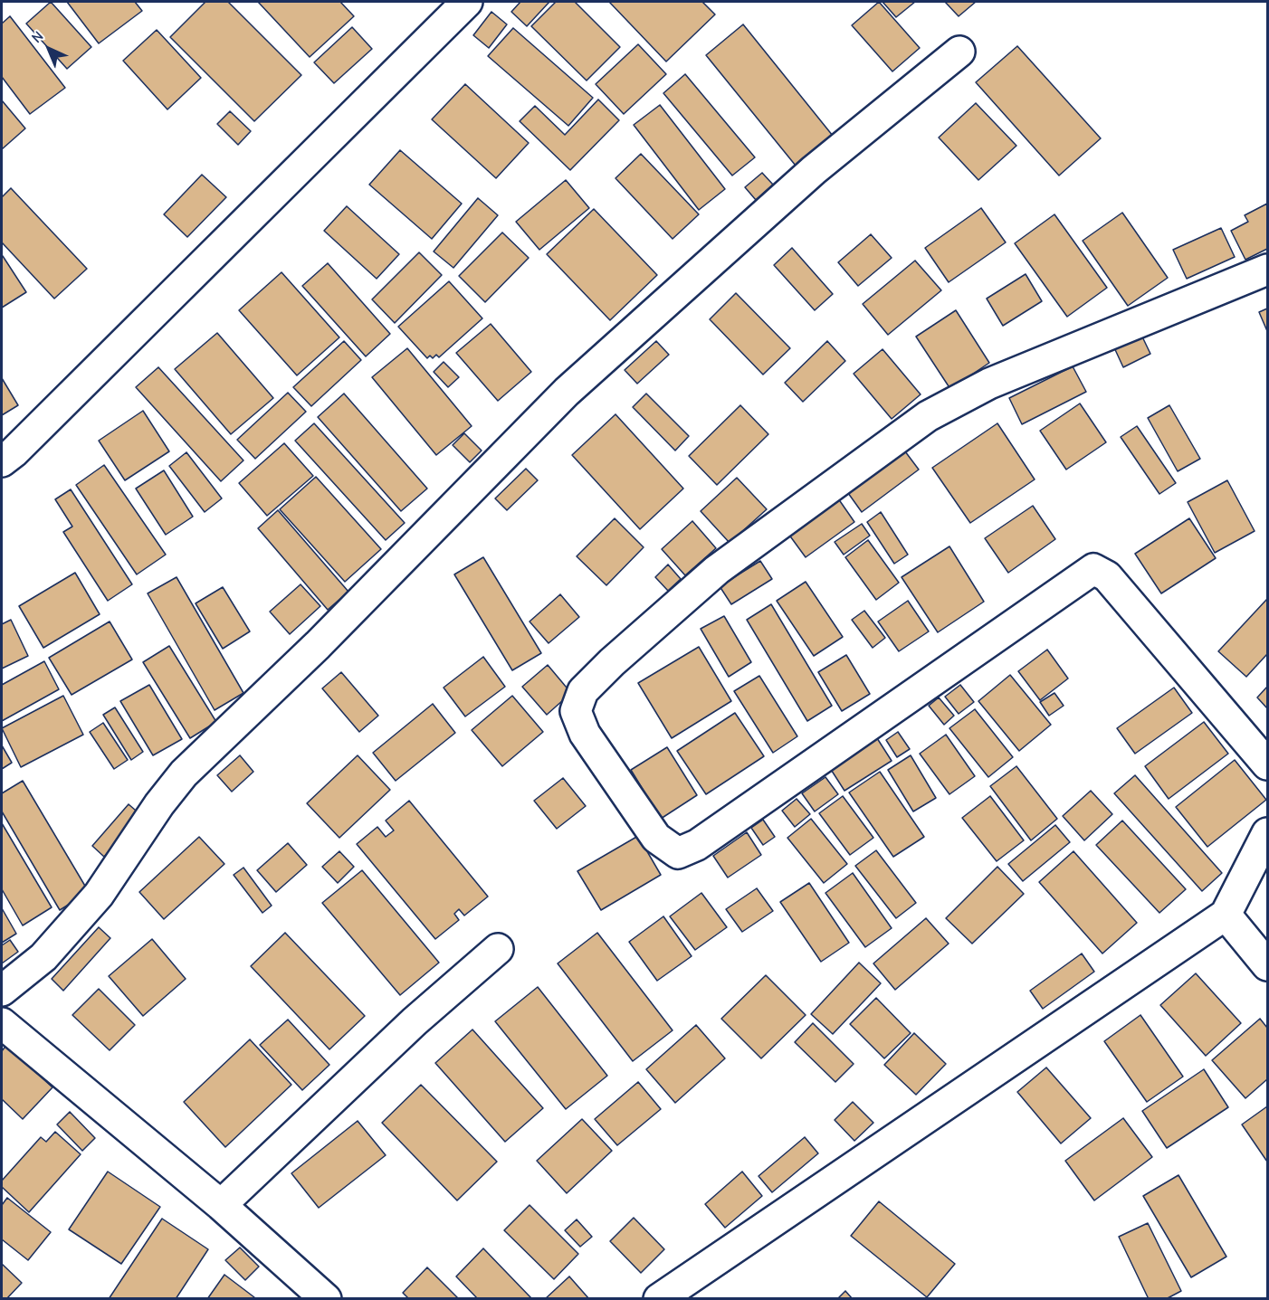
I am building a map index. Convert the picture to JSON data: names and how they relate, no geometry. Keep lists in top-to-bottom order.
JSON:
{
  "north": "top left"
}
